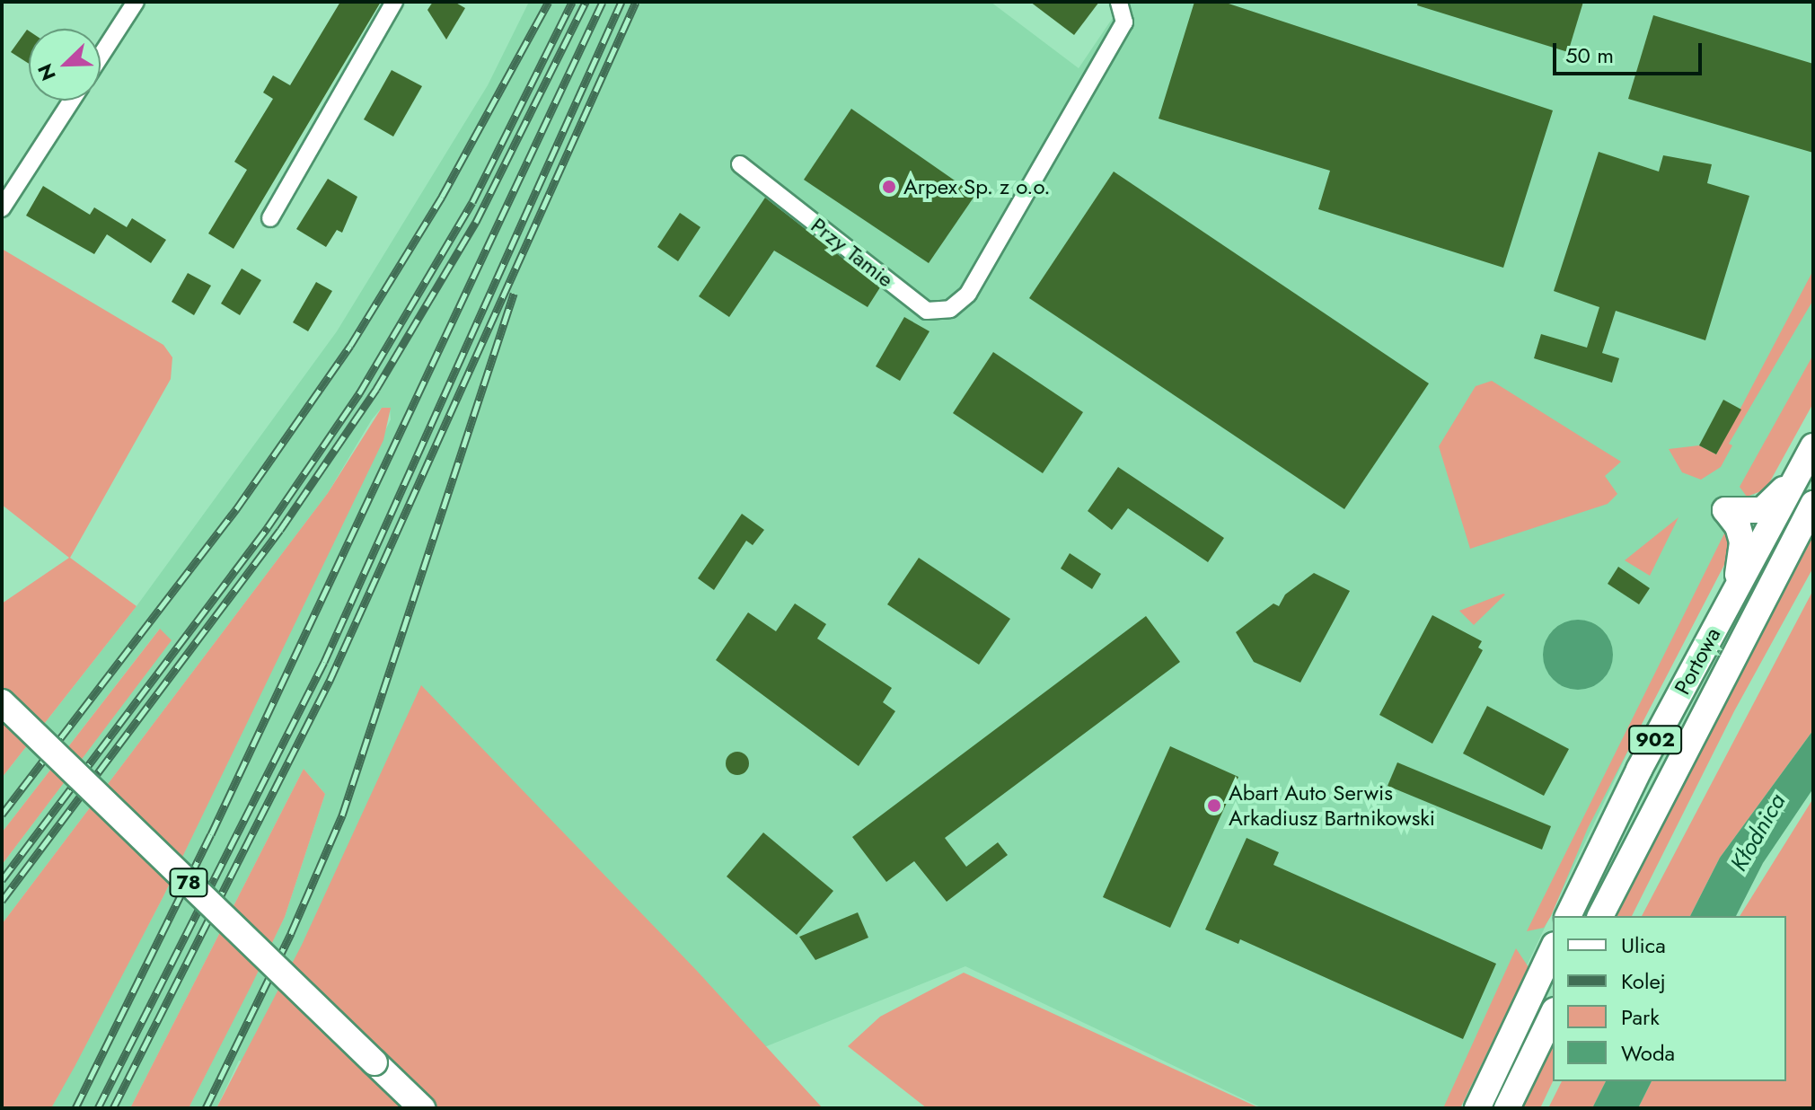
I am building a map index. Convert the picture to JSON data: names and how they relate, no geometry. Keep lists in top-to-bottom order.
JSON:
{
  "streets": {
    "main road": ["Portowa", "902", "78"],
    "street": ["Przy Tamie"]
  },
  "water": ["Kłodnica"],
  "places": ["Arpex Sp. z o.o.", "Abart Auto Serwis Arkadiusz Bartnikowski"],
  "legend": [
    "Ulica",
    "Kolej",
    "Park",
    "Woda"
  ],
  "scale_bar": "50 m",
  "north": "bottom left"
}
